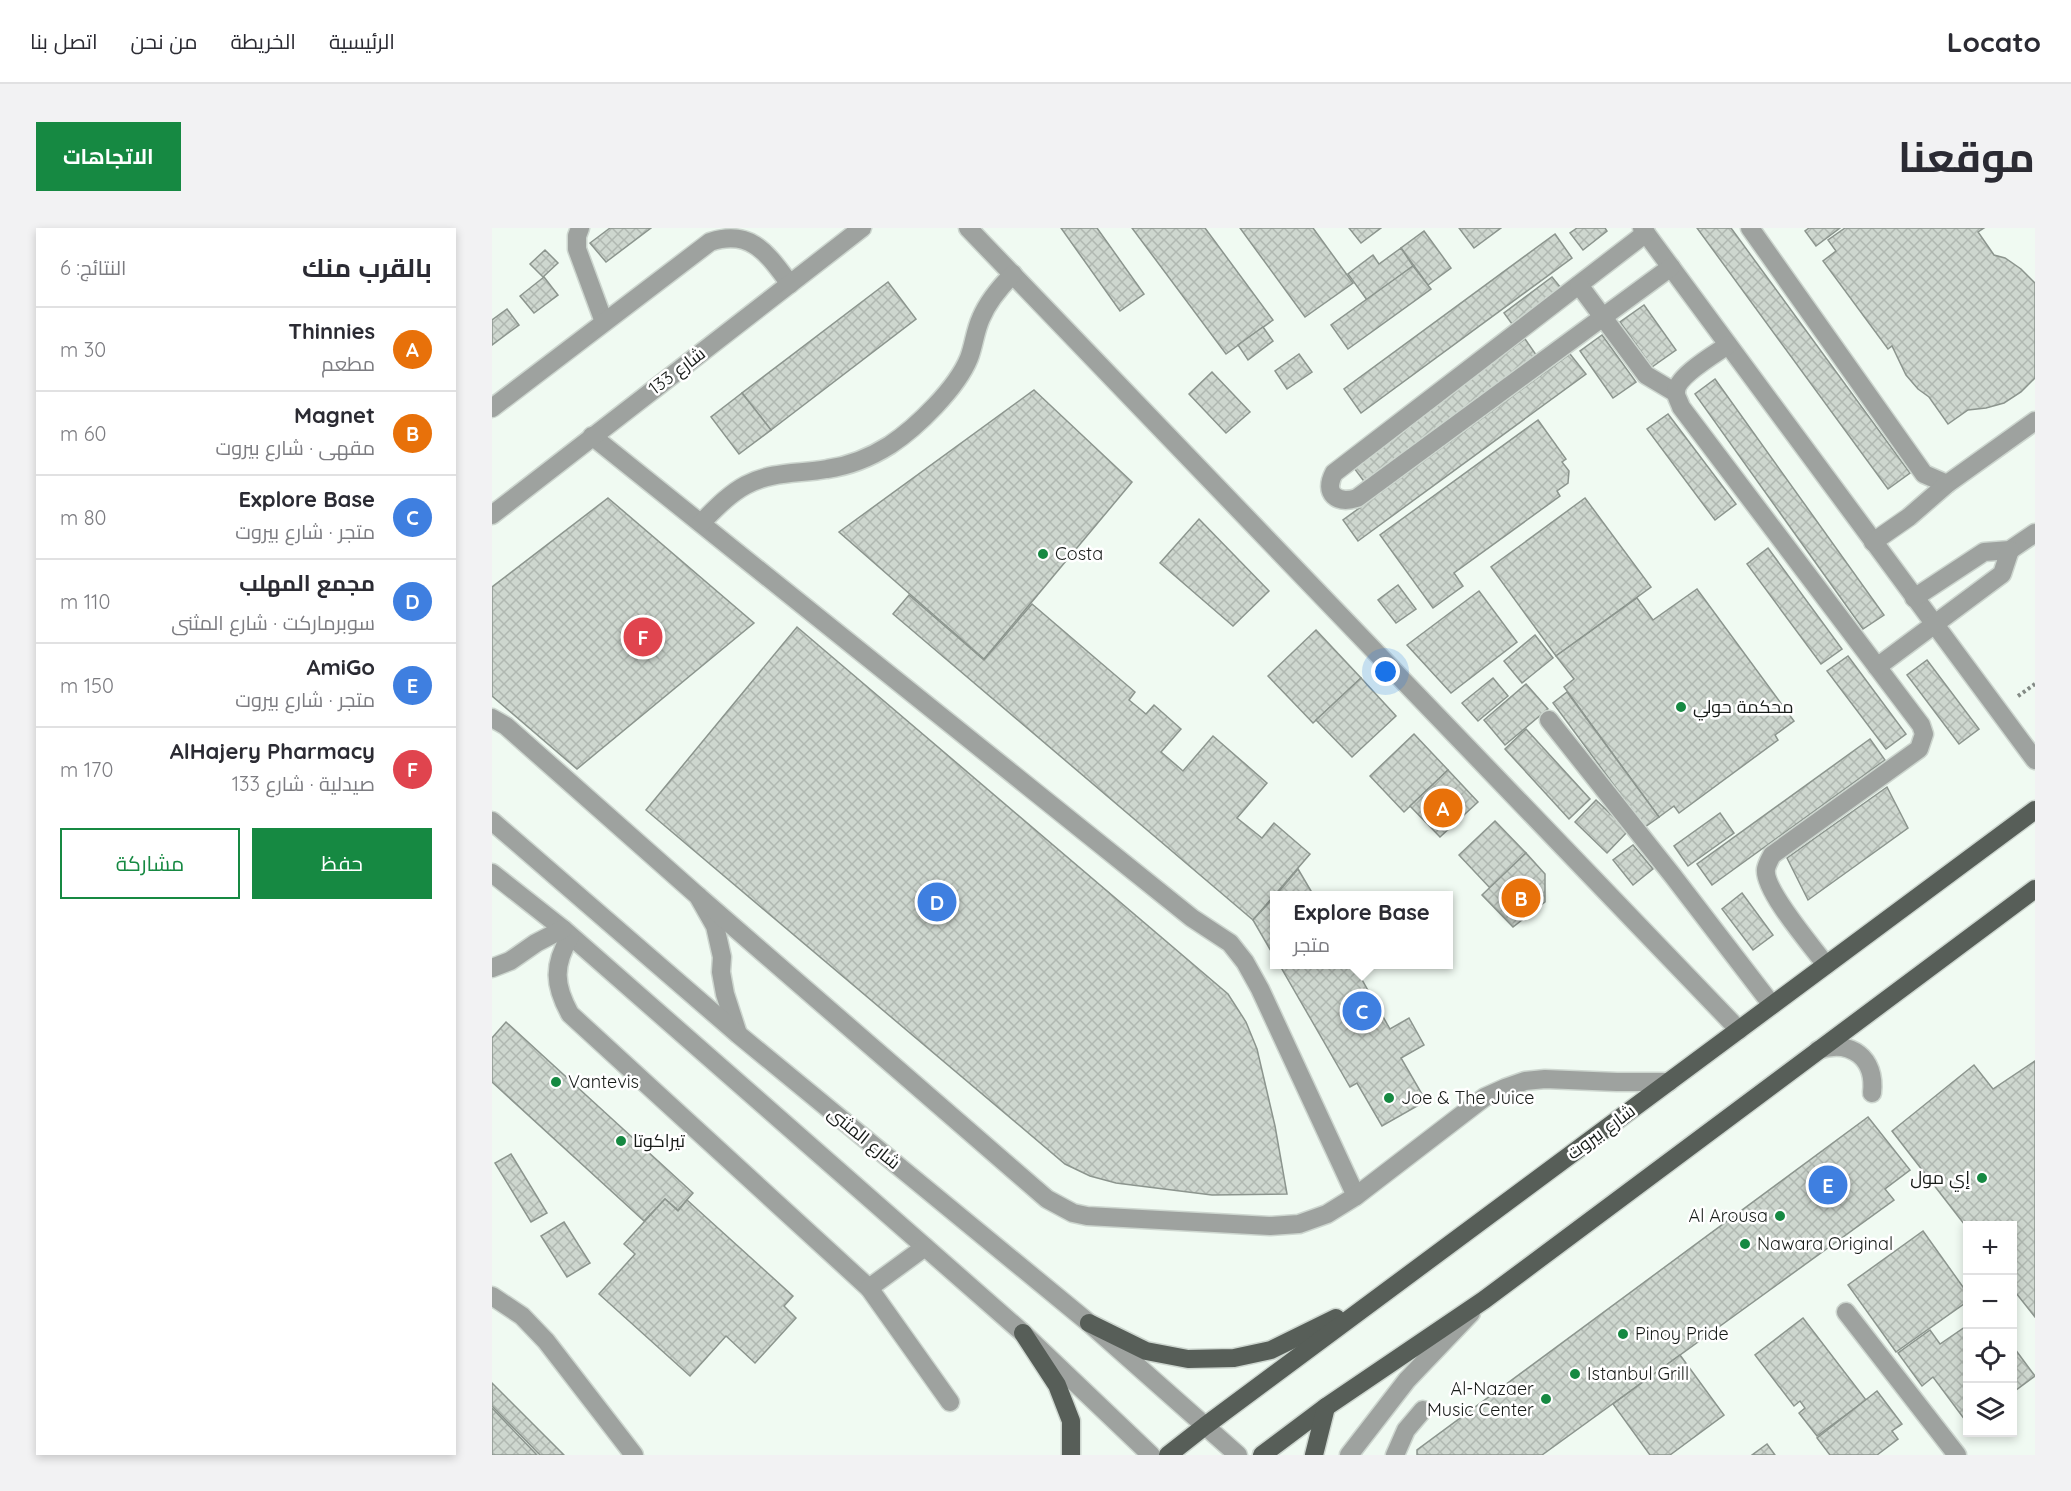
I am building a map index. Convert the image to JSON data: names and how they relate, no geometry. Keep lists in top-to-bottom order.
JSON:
{
  "streets": {
    "main road": ["شارع بيروت"],
    "street": ["شارع 133", "شارع المثنى"]
  },
  "crossings": [
    ["شارع بيروت", "شارع المثنى"]
  ],
  "places": [
    "Costa",
    "محكمة حولي",
    "Vantevis",
    "Joe & The Juice",
    "تيراكوتا",
    "إي مول",
    "Al Arousa",
    "Nawara Original",
    "Pinoy Pride",
    "Istanbul Grill",
    "Al-Nazaer Music Center"
  ],
  "page": {
    "header": "Locato",
    "nav": [
      "الرئيسية",
      "الخريطة",
      "من نحن",
      "اتصل بنا"
    ],
    "title": "موقعنا",
    "buttons": [
      "الاتجاهات",
      ["حفظ", "مشاركة"]
    ],
    "heading": ["بالقرب منك", "النتائج: 6"],
    "list": [
      {
        "mark": "A",
        "name": "Thinnies",
        "note": "مطعم",
        "value": "30 m"
      },
      {
        "mark": "B",
        "name": "Magnet",
        "note": "مقهى · شارع بيروت",
        "value": "60 m"
      },
      {
        "mark": "C",
        "name": "Explore Base",
        "note": "متجر · شارع بيروت",
        "value": "80 m"
      },
      {
        "mark": "D",
        "name": "مجمع المهلب",
        "note": "سوبرماركت · شارع المثنى",
        "value": "110 m"
      },
      {
        "mark": "E",
        "name": "AmiGo",
        "note": "متجر · شارع بيروت",
        "value": "150 m"
      },
      {
        "mark": "F",
        "name": "AlHajery Pharmacy",
        "note": "صيدلية · شارع 133",
        "value": "170 m"
      }
    ],
    "pins": [
      "F",
      "A",
      "B",
      "D",
      "C",
      "E"
    ],
    "popup": ["Explore Base", "متجر"],
    "map_buttons": ["+", "−"]
  }
}
